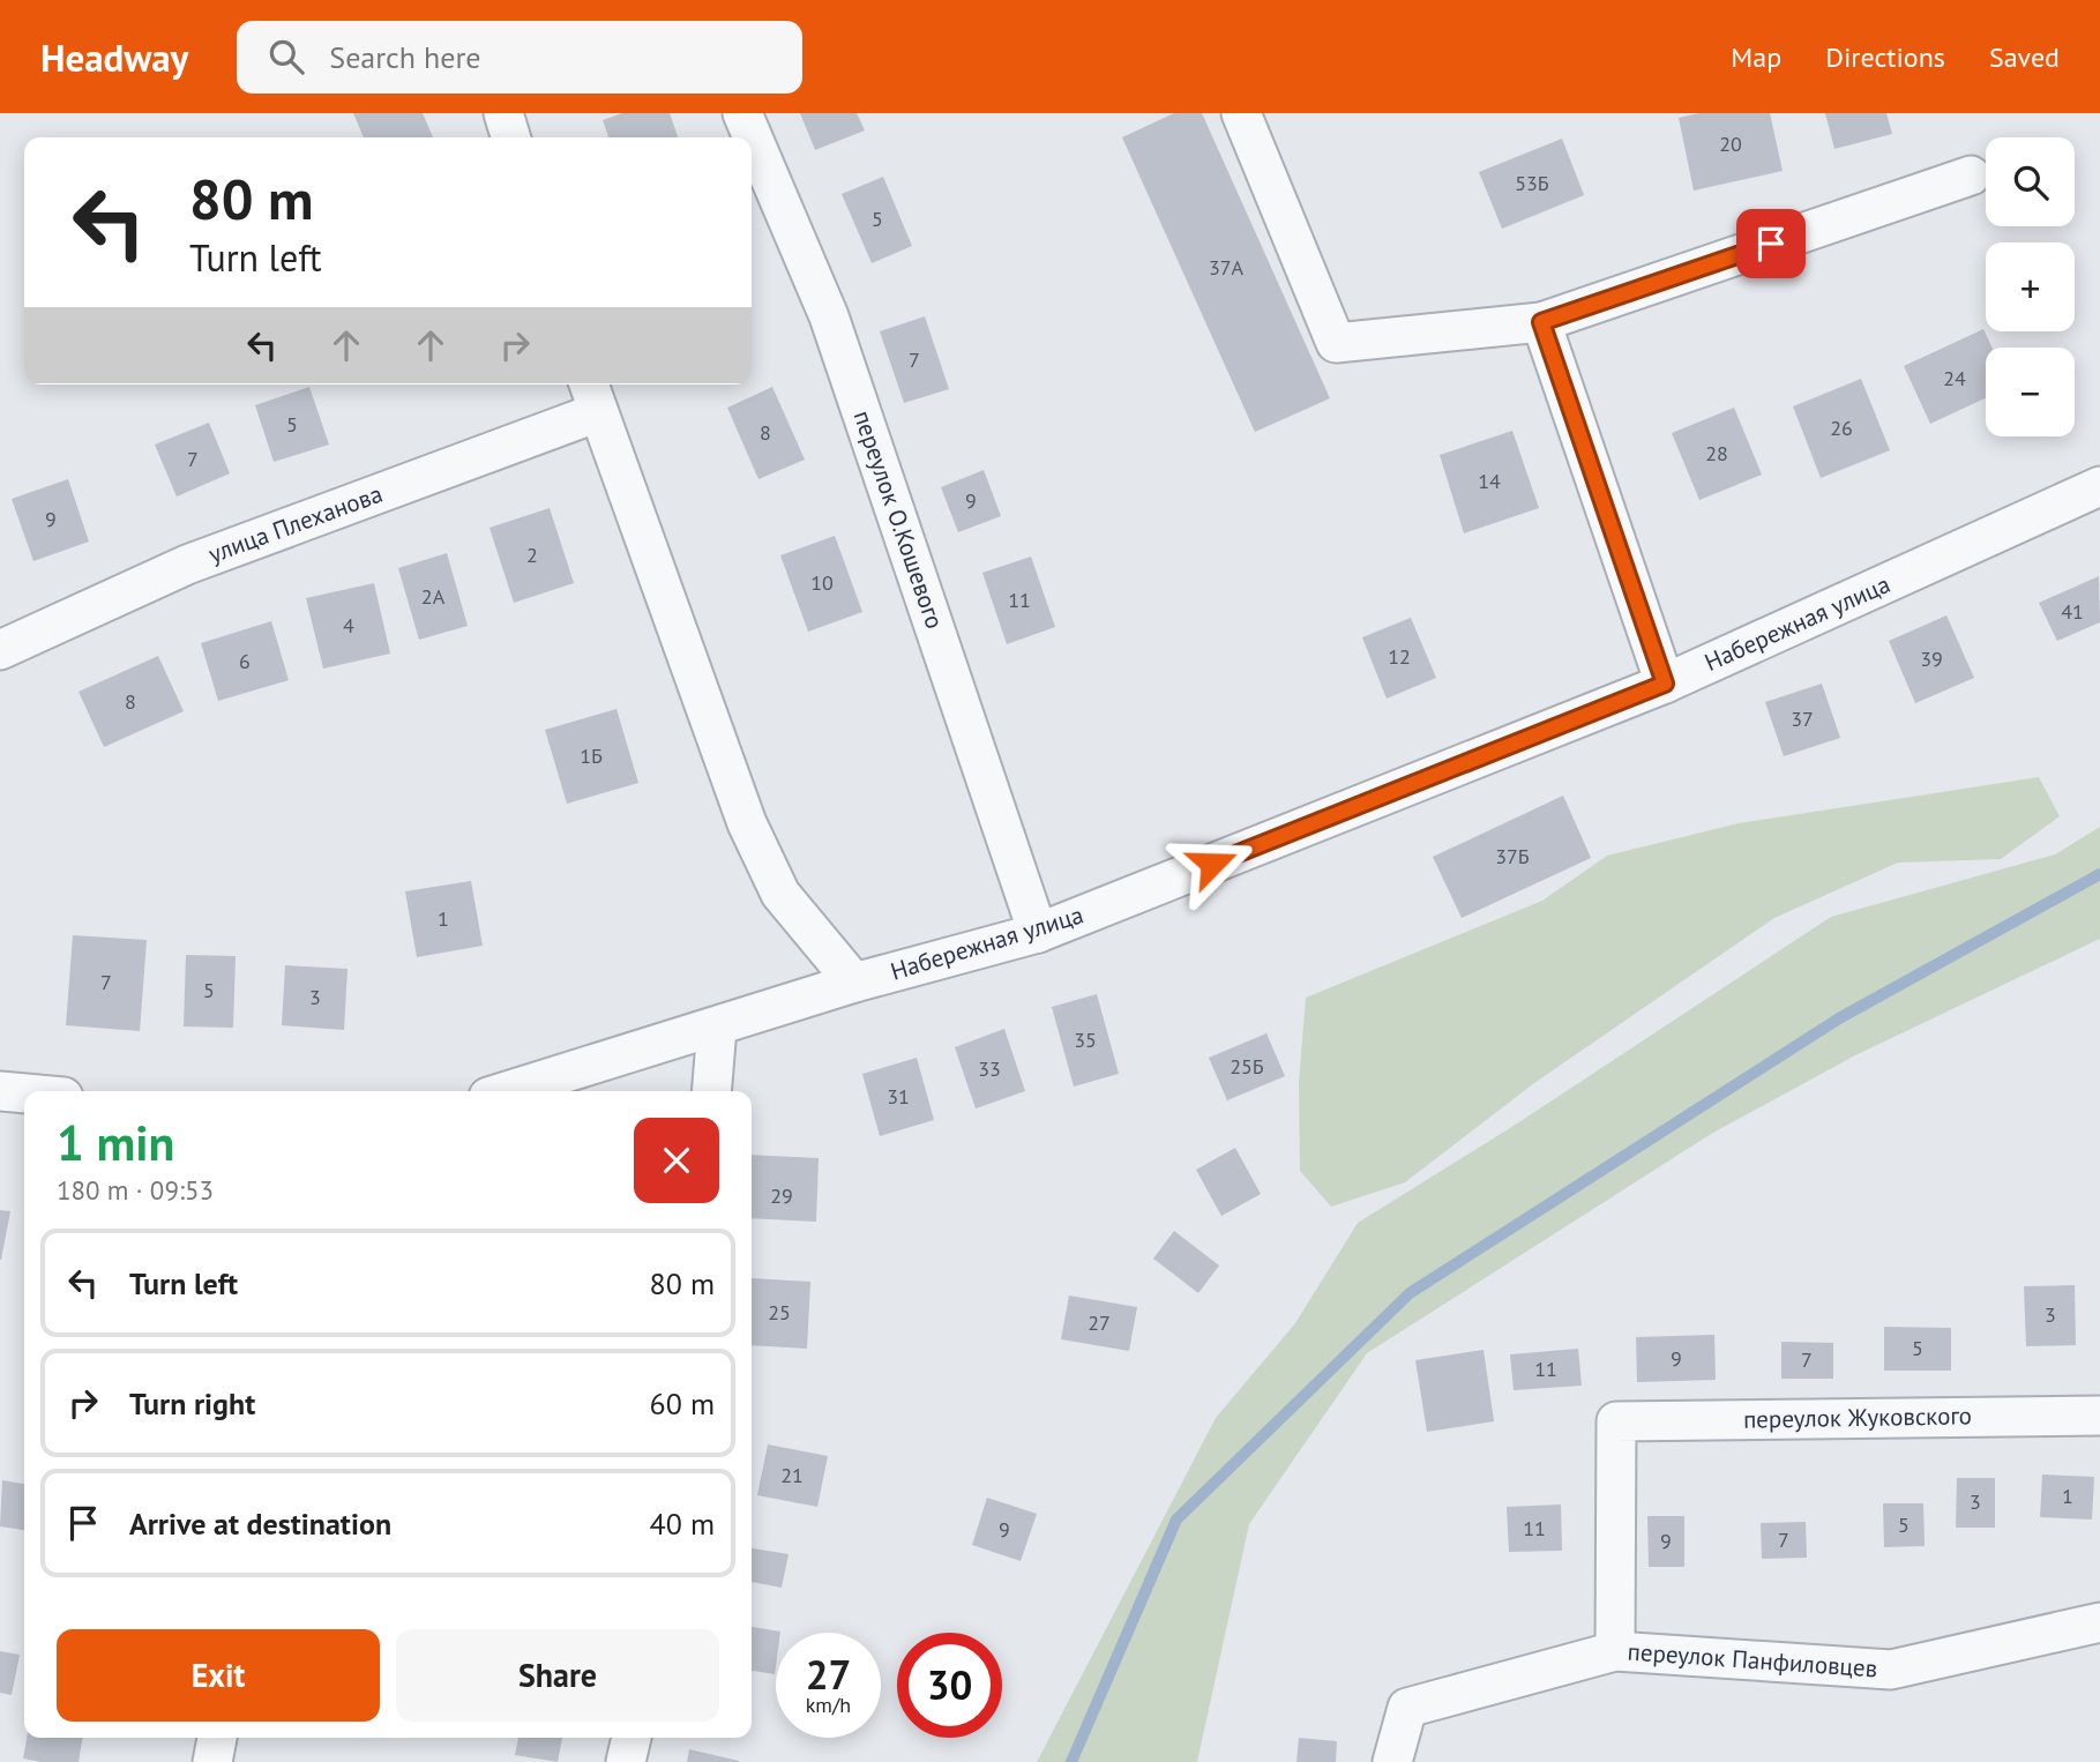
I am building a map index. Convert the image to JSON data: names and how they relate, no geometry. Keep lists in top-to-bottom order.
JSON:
{
  "streets": {
    "street": [
      "переулок О.Кошевого",
      "улица Плеханова",
      "Набережная улица",
      "переулок Жуковского",
      "переулок Панфиловцев"
    ]
  },
  "crossings": [
    ["переулок О.Кошевого", "Набережная улица"],
    ["переулок Жуковского", "переулок Панфиловцев"]
  ],
  "house_numbers": [
    "20",
    "53Б",
    "5",
    "37А",
    "7",
    "24",
    "5",
    "26",
    "8",
    "28",
    "7",
    "14",
    "9",
    "9",
    "2",
    "10",
    "2А",
    "11",
    "41",
    "4",
    "12",
    "39",
    "6",
    "8",
    "37",
    "1Б",
    "37Б",
    "1",
    "7",
    "5",
    "3",
    "35",
    "25Б",
    "33",
    "31",
    "29",
    "25",
    "3",
    "27",
    "5",
    "9",
    "7",
    "11",
    "21",
    "1",
    "3",
    "5",
    "11",
    "9",
    "7",
    "9"
  ],
  "page": {
    "header": "Headway",
    "search": "Search here",
    "nav": ["Map", "Directions", "Saved"],
    "map_buttons": ["+", "−"],
    "turn": ["80 m", "Turn left"],
    "heading": ["1 min", "180 m · 09:53"],
    "list": [
      {
        "name": "Turn left",
        "value": "80 m"
      },
      {
        "name": "Turn right",
        "value": "60 m"
      },
      {
        "name": "Arrive at destination",
        "value": "40 m"
      }
    ],
    "buttons": ["Exit", "Share"],
    "speed": "27 km/h",
    "limit": "30"
  }
}
